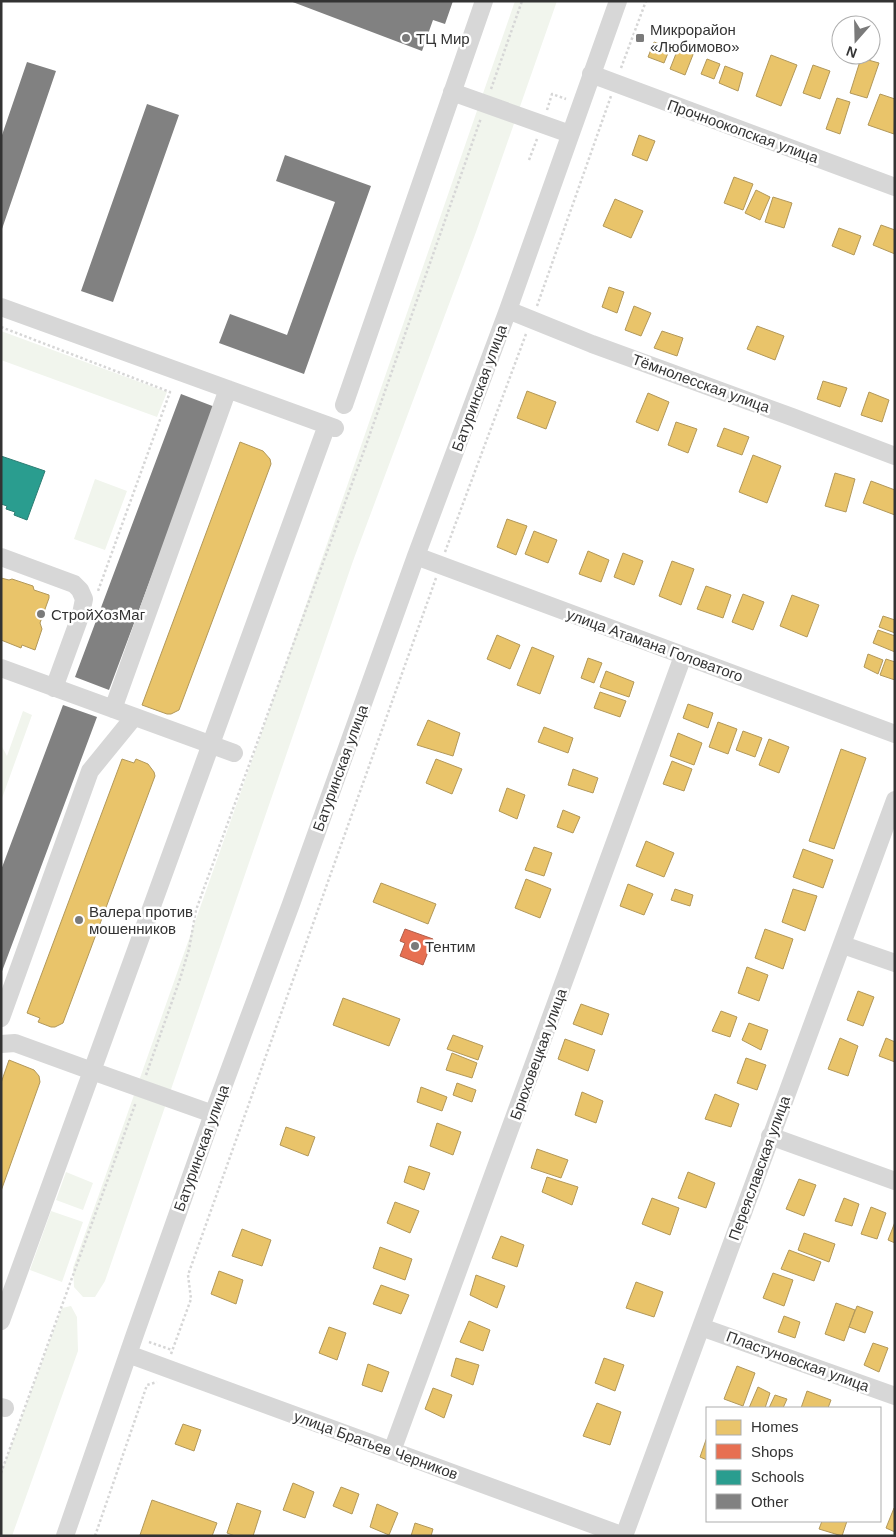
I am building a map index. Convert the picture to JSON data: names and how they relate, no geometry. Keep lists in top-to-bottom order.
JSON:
{
  "streets": {
    "street": [
      "Прочноокопская улица",
      "Тёмнолесская улица",
      "Батуринская улица",
      "улица Атамана Головатого",
      "Брюховецкая улица",
      "Переяславская улица",
      "Пластуновская улица",
      "улица Братьев Черников"
    ]
  },
  "crossings": [
    ["Прочноокопская улица", "Батуринская улица"],
    ["Тёмнолесская улица", "Батуринская улица"],
    ["Батуринская улица", "улица Атамана Головатого"],
    ["Батуринская улица", "улица Братьев Черников"],
    ["улица Атамана Головатого", "Брюховецкая улица"],
    ["Брюховецкая улица", "улица Братьев Черников"],
    ["Переяславская улица", "Пластуновская улица"],
    ["Переяславская улица", "улица Братьев Черников"]
  ],
  "places": {
    "other": [
      "ТЦ Мир",
      "СтройХозМаг",
      "Валера против мошенников",
      "Тентим"
    ],
    "transit": ["Микрорайон «Любимово»"]
  },
  "legend": [
    "Homes",
    "Shops",
    "Schools",
    "Other"
  ],
  "north": "bottom"
}
